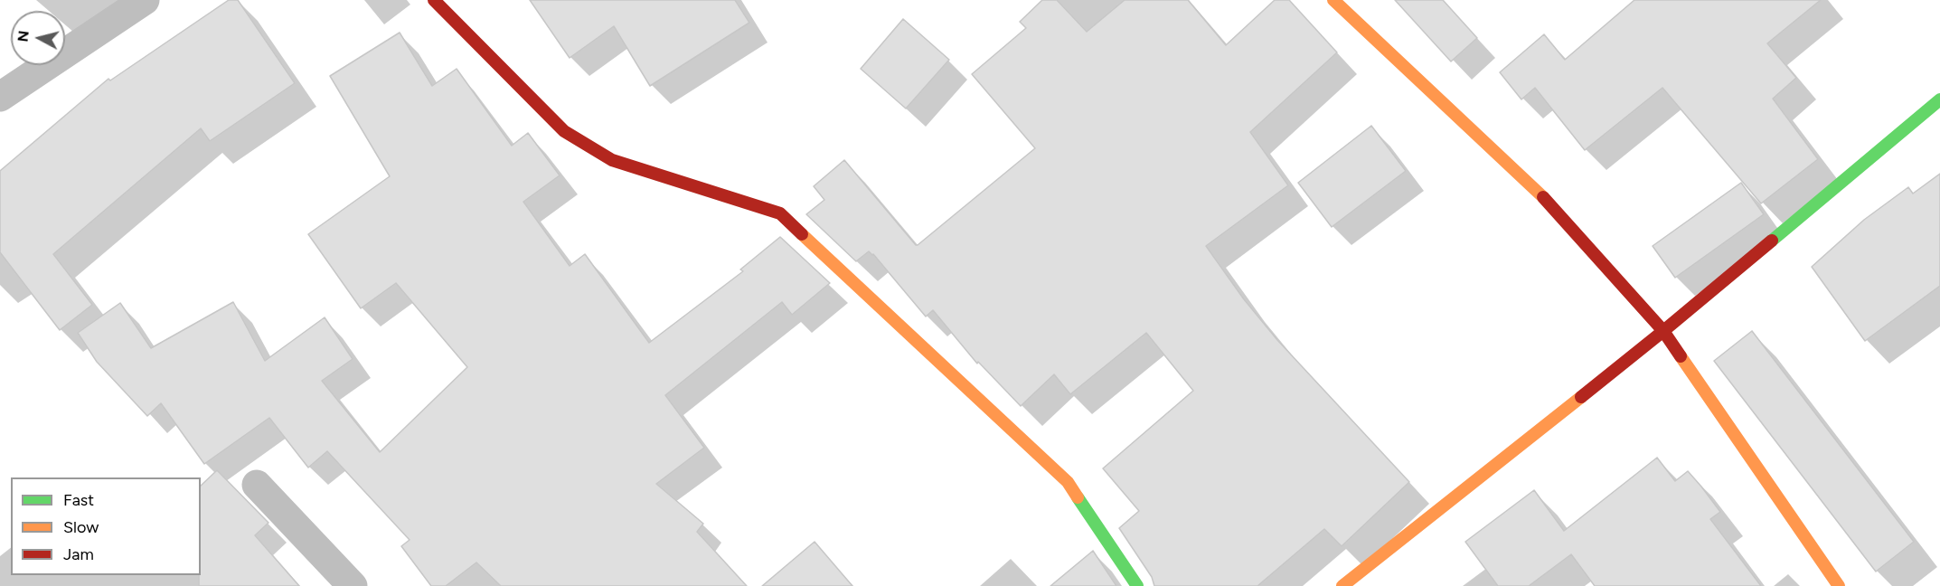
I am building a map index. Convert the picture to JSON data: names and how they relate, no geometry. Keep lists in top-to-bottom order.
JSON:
{
  "legend": ["Fast", "Slow", "Jam"],
  "north": "left"
}
